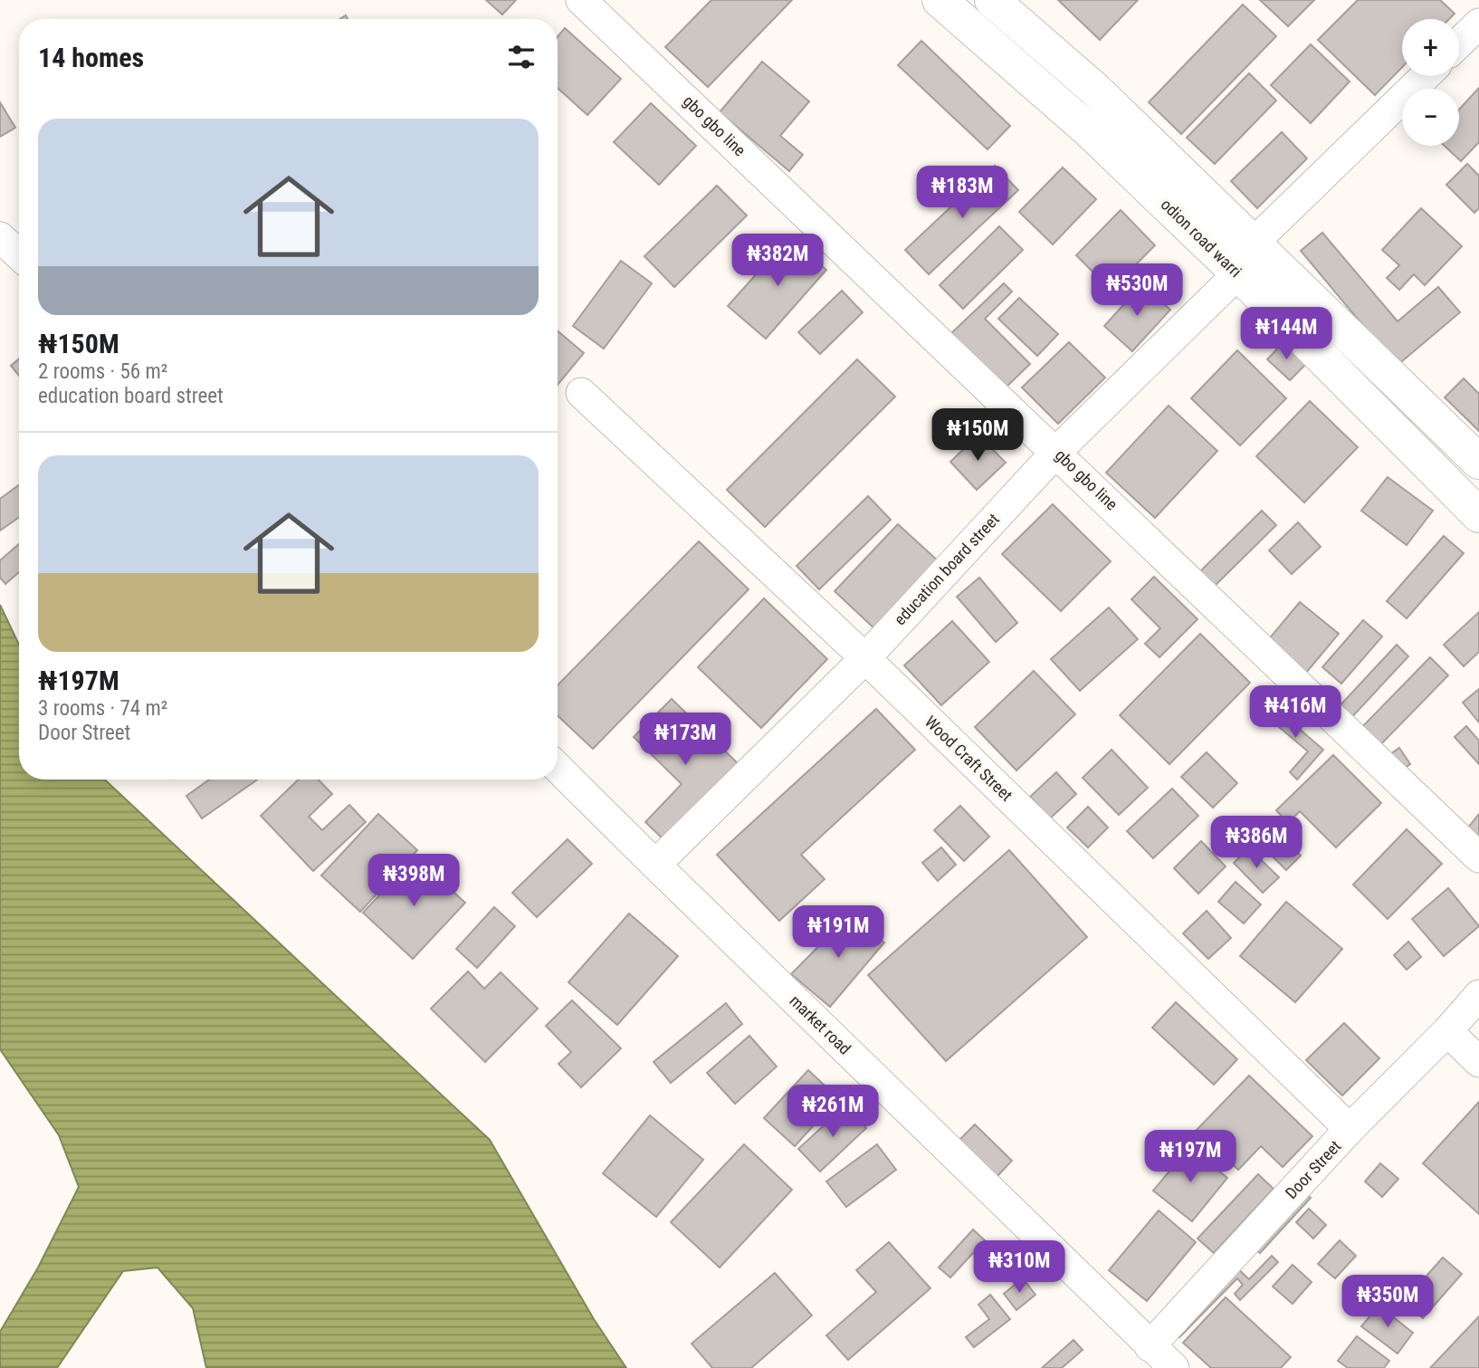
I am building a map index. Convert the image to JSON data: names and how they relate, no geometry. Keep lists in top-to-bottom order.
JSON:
{
  "streets": {
    "main road": ["odion road warri"],
    "street": [
      "gbo gbo line",
      "education board street",
      "Wood Craft Street",
      "market road",
      "Door Street"
    ]
  },
  "crossings": [
    ["gbo gbo line", "education board street"],
    ["odion road warri", "education board street"],
    ["education board street", "Wood Craft Street"],
    ["education board street", "market road"],
    ["Wood Craft Street", "Door Street"],
    ["market road", "Door Street"]
  ],
  "page": {
    "map_buttons": ["+", "−"],
    "heading": "14 homes",
    "list": [
      {
        "name": "₦150M",
        "note": "2 rooms · 56 m² · education board street"
      },
      {
        "name": "₦197M",
        "note": "3 rooms · 74 m² · Door Street"
      }
    ],
    "price": [
      "₦183M",
      "₦382M",
      "₦530M",
      "₦144M",
      "₦150M",
      "₦416M",
      "₦173M",
      "₦386M",
      "₦398M",
      "₦191M",
      "₦261M",
      "₦197M",
      "₦310M",
      "₦350M"
    ]
  }
}
